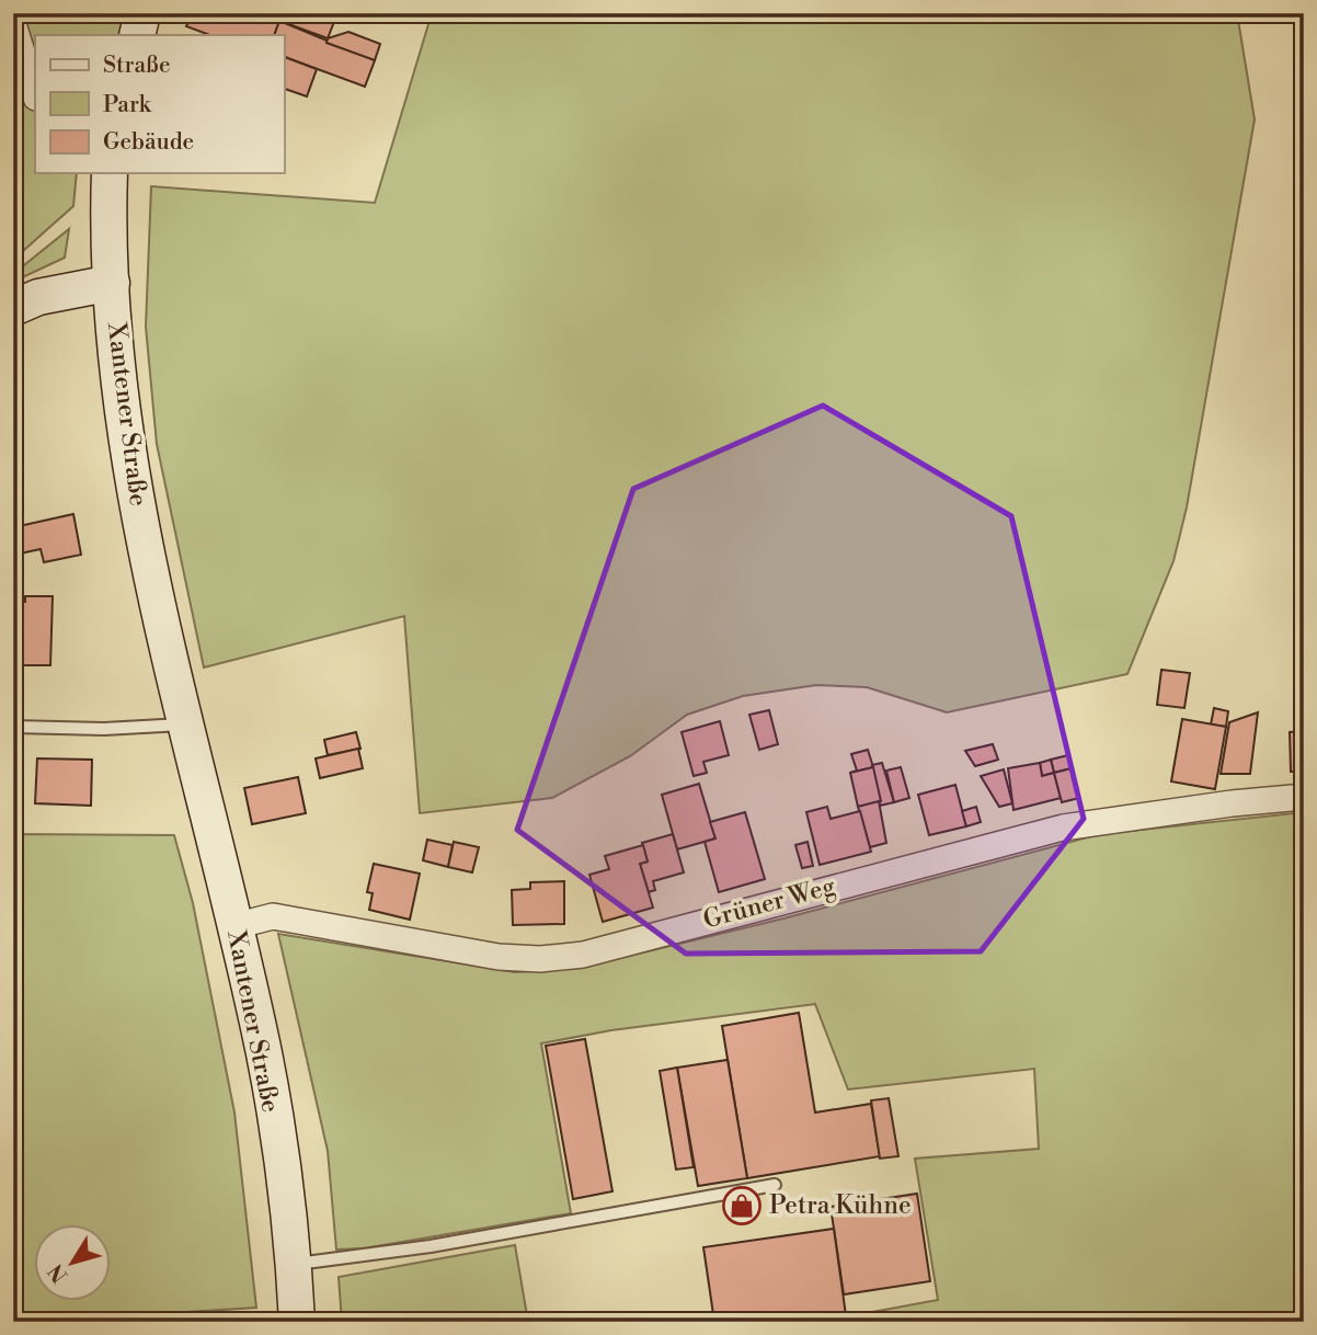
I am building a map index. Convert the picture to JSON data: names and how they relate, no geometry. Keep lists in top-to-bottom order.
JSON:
{
  "streets": {
    "main road": ["Xantener Straße"],
    "street": ["Grüner Weg"]
  },
  "crossings": [
    ["Xantener Straße", "Grüner Weg"]
  ],
  "places": {
    "shop": ["Petra Kühne"]
  },
  "legend": ["Straße", "Park", "Gebäude"],
  "north": "bottom left"
}
